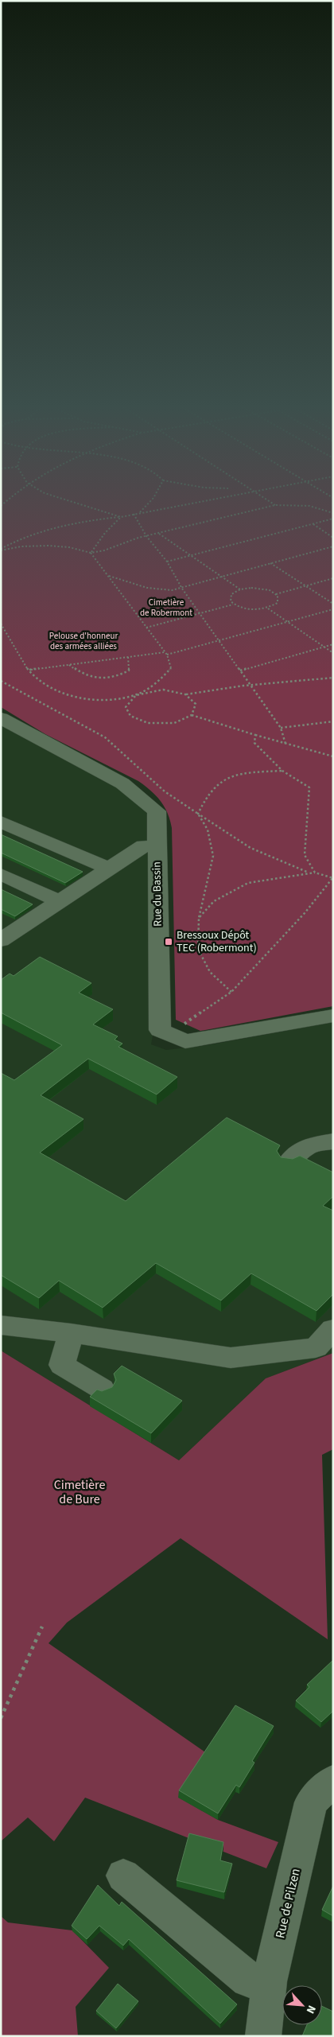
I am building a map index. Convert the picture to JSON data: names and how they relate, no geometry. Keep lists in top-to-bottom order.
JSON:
{
  "streets": {
    "street": ["Rue du Bassin", "Rue de Pilzen"]
  },
  "parks": ["Cimetière de Robermont", "Pelouse d'honneur des armées alliées", "Cimetière de Bure"],
  "places": {
    "transit": ["Bressoux Dépôt TEC (Robermont)"]
  },
  "north": "bottom right"
}
